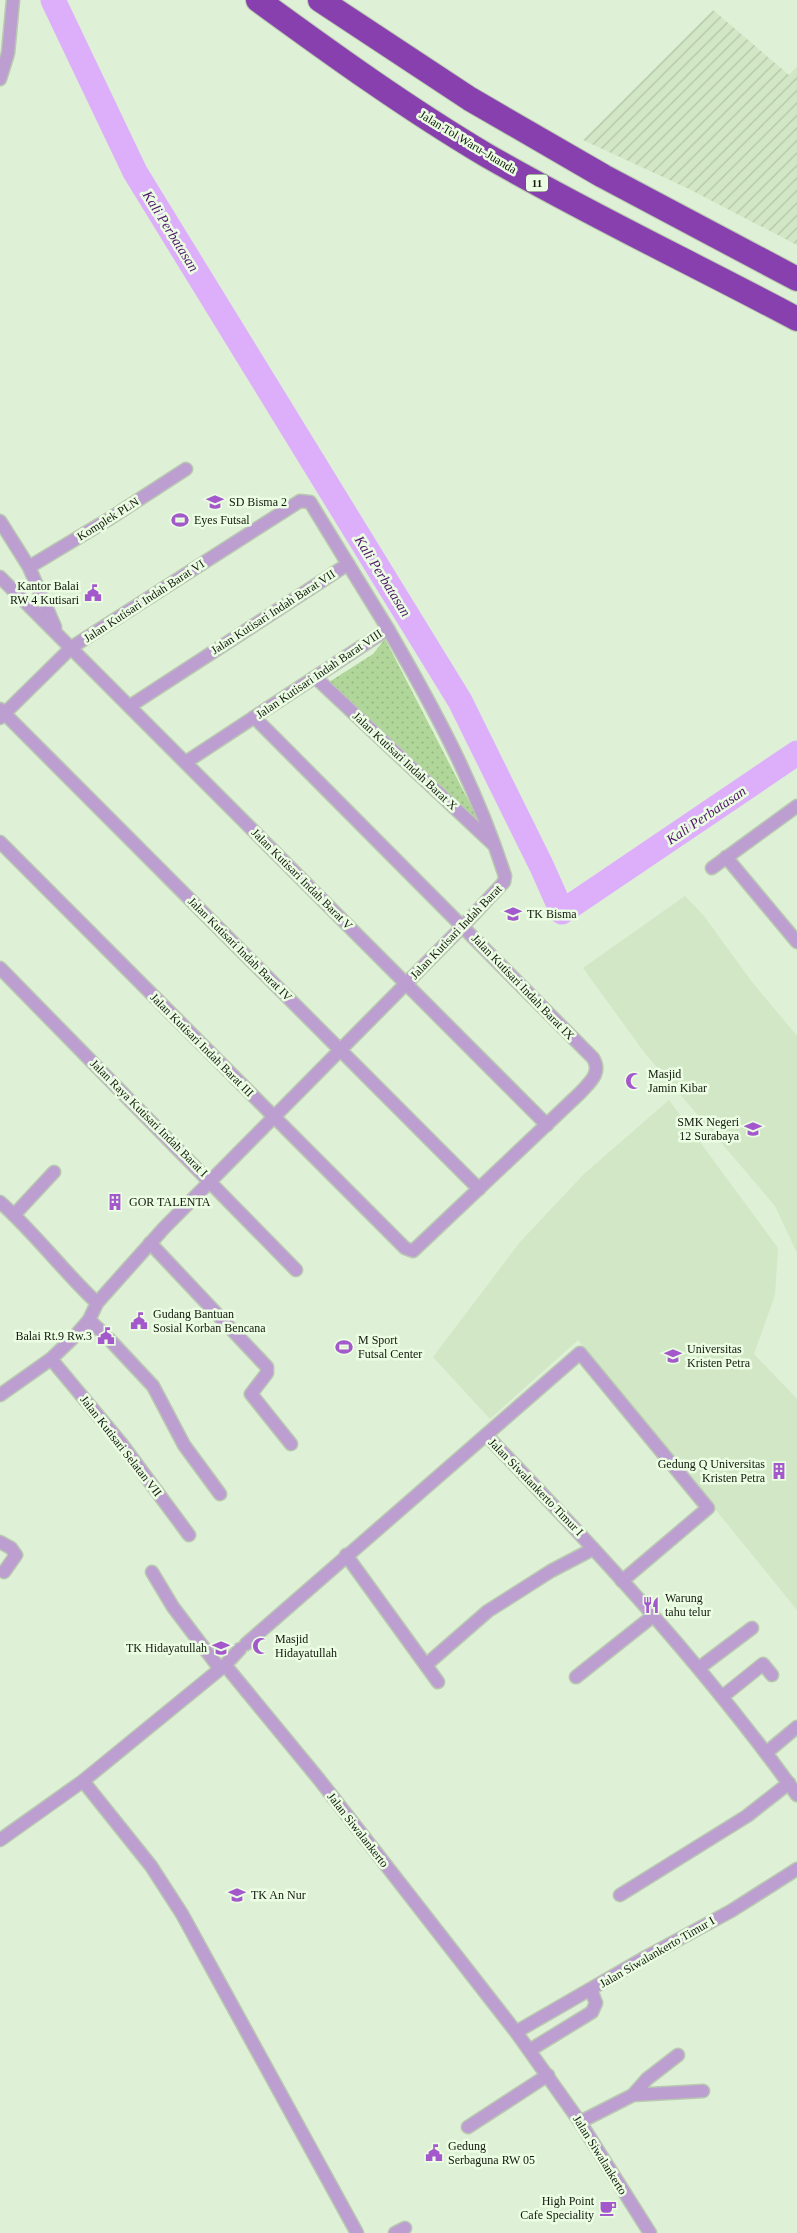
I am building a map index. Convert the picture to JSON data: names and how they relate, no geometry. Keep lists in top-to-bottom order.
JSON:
{
  "streets": {
    "highway": ["Jalan Tol Waru–Juanda", "11"],
    "street": [
      "Komplek PLN",
      "Jalan Kutisari Indah Barat VI",
      "Jalan Kutisari Indah Barat VII",
      "Jalan Kutisari Indah Barat VIII",
      "Jalan Kutisari Indah Barat X",
      "Jalan Kutisari Indah Barat V",
      "Jalan Kutisari Indah Barat",
      "Jalan Kutisari Indah Barat IV",
      "Jalan Kutisari Indah Barat IX",
      "Jalan Kutisari Indah Barat III",
      "Jalan Raya Kutisari Indah Barat I",
      "Jalan Kutisari Selatan VII",
      "Jalan Siwalankerto Timur I",
      "Jalan Siwalankerto"
    ]
  },
  "crossings": [
    ["Komplek PLN", "Jalan Kutisari Indah Barat V"],
    ["Jalan Kutisari Indah Barat VI", "Jalan Kutisari Indah Barat VII"],
    ["Jalan Kutisari Indah Barat VI", "Jalan Kutisari Indah Barat V"],
    ["Jalan Kutisari Indah Barat VI", "Jalan Kutisari Indah Barat IV"],
    ["Jalan Kutisari Indah Barat VII", "Jalan Kutisari Indah Barat VIII"],
    ["Jalan Kutisari Indah Barat VII", "Jalan Kutisari Indah Barat V"],
    ["Jalan Kutisari Indah Barat VIII", "Jalan Kutisari Indah Barat X"],
    ["Jalan Kutisari Indah Barat VIII", "Jalan Kutisari Indah Barat V"],
    ["Jalan Kutisari Indah Barat VIII", "Jalan Kutisari Indah Barat"],
    ["Jalan Kutisari Indah Barat VIII", "Jalan Kutisari Indah Barat IX"],
    ["Jalan Kutisari Indah Barat X", "Jalan Kutisari Indah Barat"],
    ["Jalan Kutisari Indah Barat V", "Jalan Kutisari Indah Barat"],
    ["Jalan Kutisari Indah Barat V", "Jalan Kutisari Indah Barat IX"],
    ["Jalan Kutisari Indah Barat", "Jalan Kutisari Indah Barat IV"],
    ["Jalan Kutisari Indah Barat", "Jalan Kutisari Indah Barat IX"],
    ["Jalan Kutisari Indah Barat", "Jalan Kutisari Indah Barat III"],
    ["Jalan Kutisari Indah Barat", "Jalan Raya Kutisari Indah Barat I"],
    ["Jalan Kutisari Indah Barat IV", "Jalan Kutisari Indah Barat IX"],
    ["Jalan Kutisari Indah Barat IX", "Jalan Kutisari Indah Barat III"],
    ["Jalan Siwalankerto Timur I", "Jalan Siwalankerto"]
  ],
  "water": ["Kali Perbatasan"],
  "places": {
    "school or university": [
      "SD Bisma 2",
      "TK Bisma",
      "SMK Negeri 12 Surabaya",
      "Universitas Kristen Petra",
      "TK Hidayatullah",
      "TK An Nur"
    ],
    "sports": ["Eyes Futsal", "M Sport Futsal Center"],
    "public building": [
      "Kantor Balai RW 4 Kutisari",
      "Gudang Bantuan Sosial Korban Bencana",
      "Balai Rt.9 Rw.3",
      "Gedung Serbaguna RW 05"
    ],
    "mosque": ["Masjid Jamin Kibar", "Masjid Hidayatullah"],
    "building": ["GOR TALENTA", "Gedung Q Universitas Kristen Petra"],
    "restaurant": ["Warung tahu telur"],
    "cafe": ["High Point Cafe Speciality"]
  }
}
